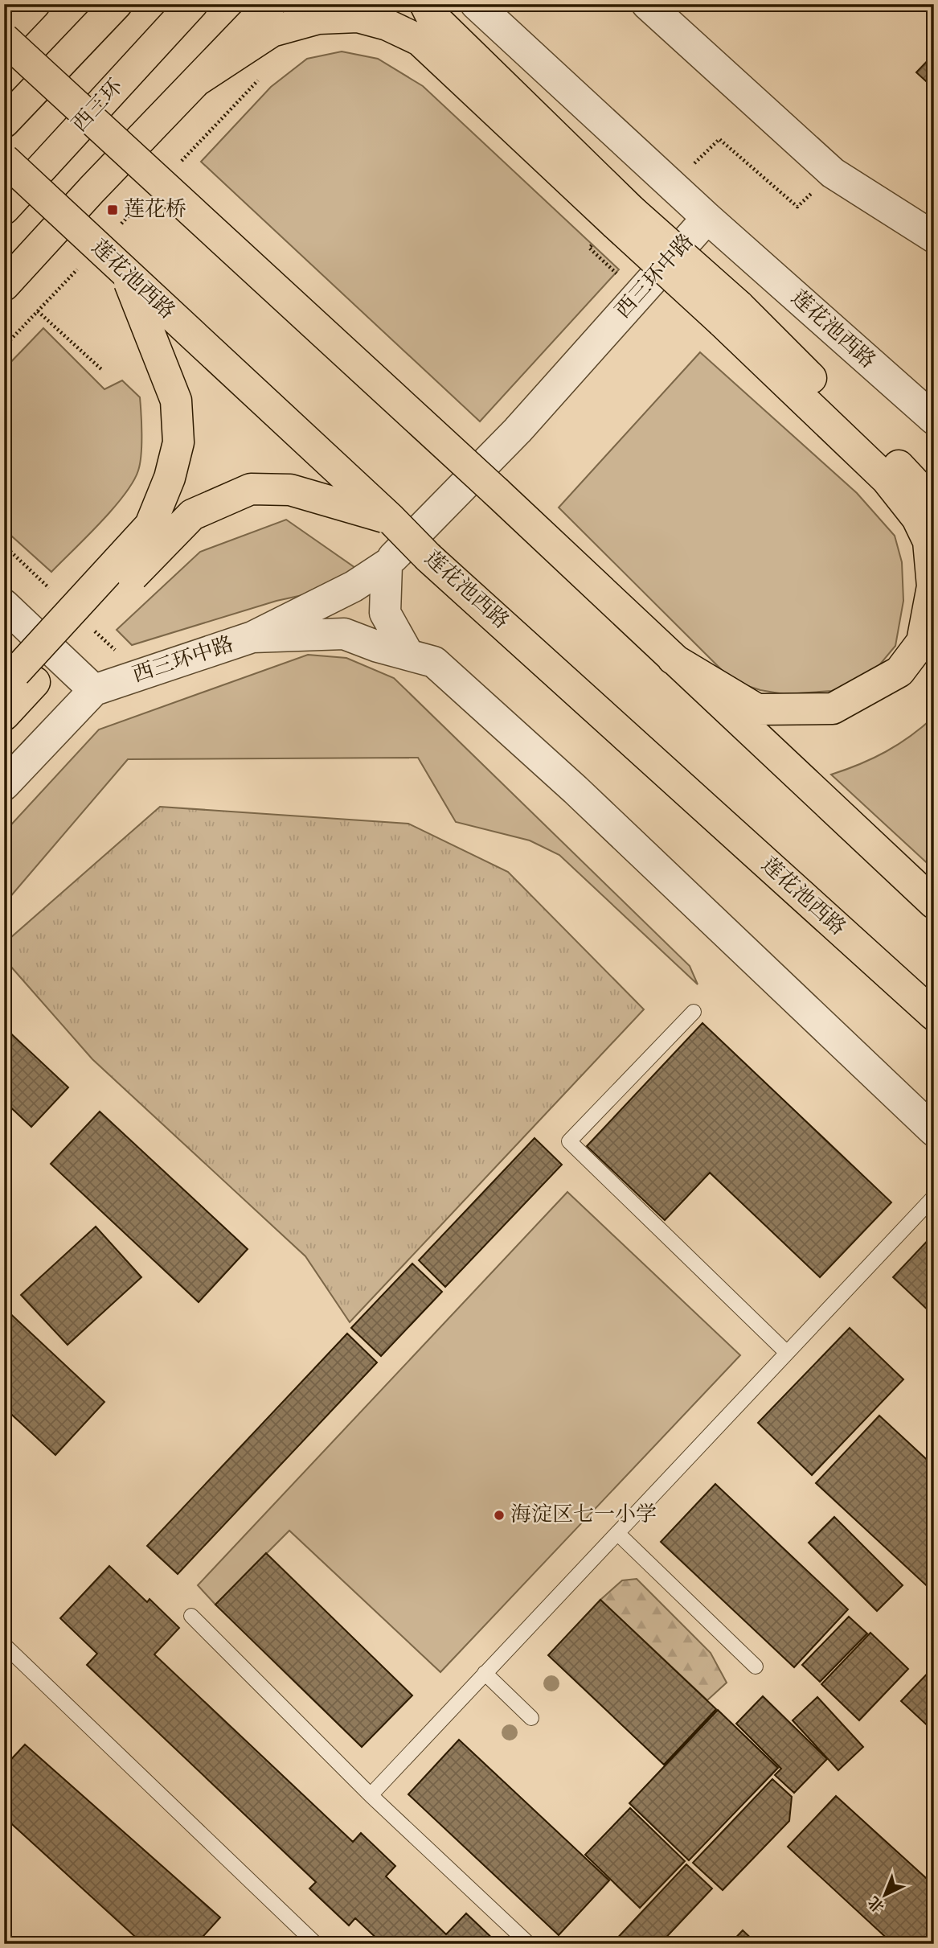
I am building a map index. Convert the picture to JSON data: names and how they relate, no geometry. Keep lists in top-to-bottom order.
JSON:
{
  "streets": {
    "highway": ["西三环", "莲花池西路"],
    "street": ["西三环中路"]
  },
  "crossings": [
    ["西三环中路", "莲花池西路"]
  ],
  "places": {
    "transit": ["莲花桥"],
    "other": ["海淀区七一小学"]
  },
  "north": "bottom left"
}
